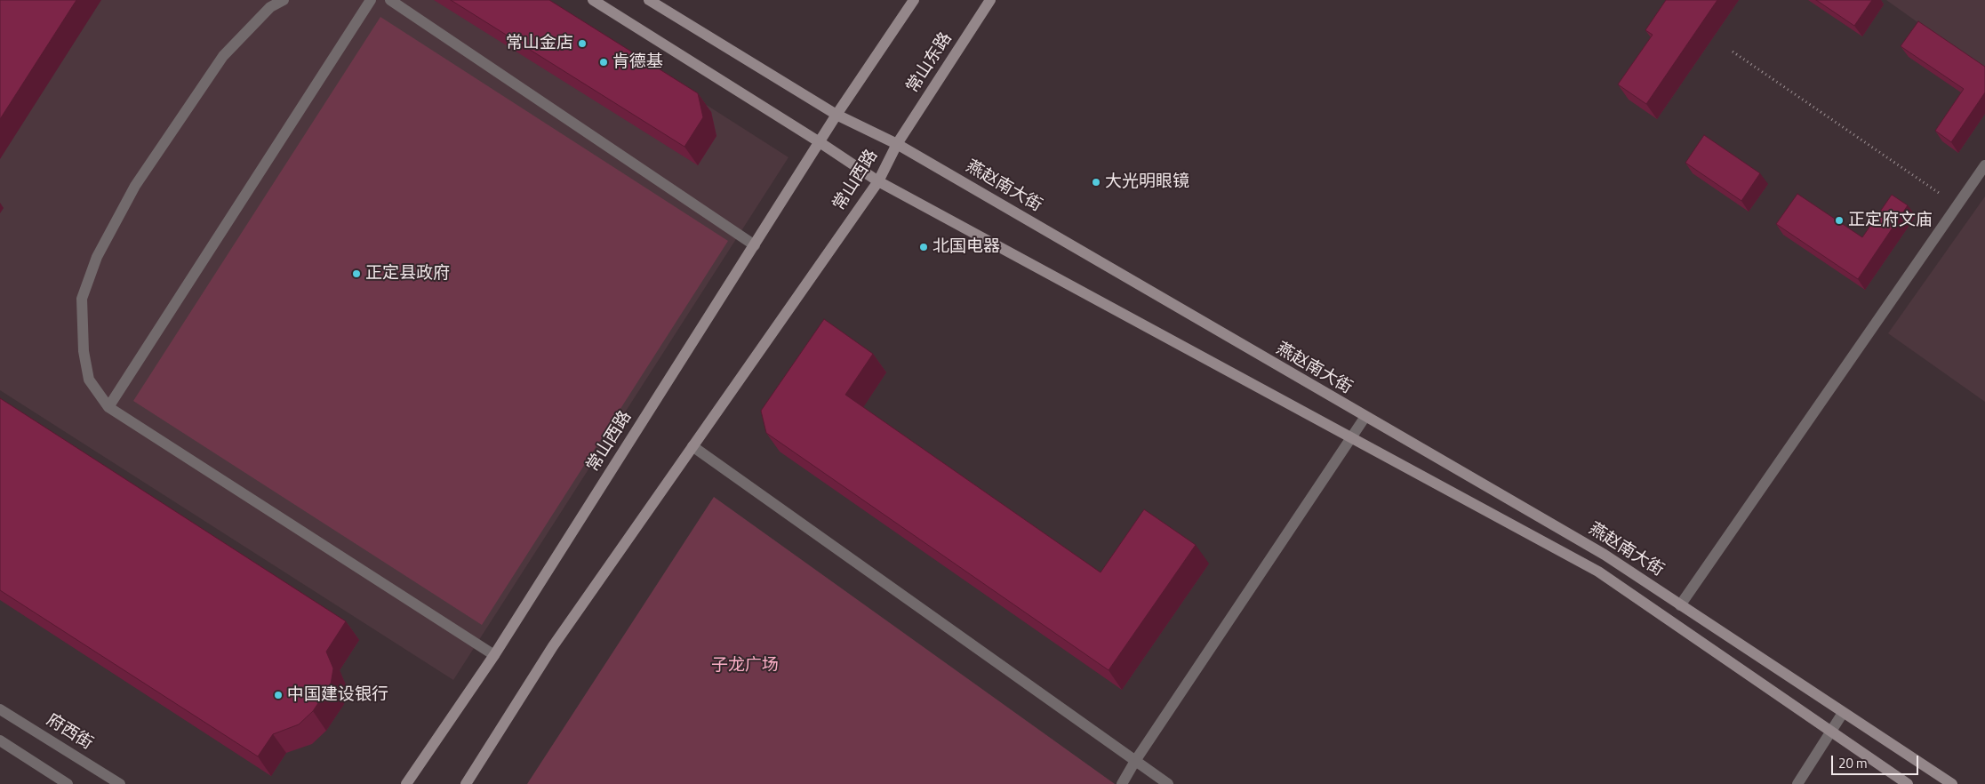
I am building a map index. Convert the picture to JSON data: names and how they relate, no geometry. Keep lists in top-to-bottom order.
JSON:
{
  "streets": {
    "main road": ["常山东路", "常山西路", "燕赵南大街"],
    "street": ["府西街"]
  },
  "crossings": [
    ["常山东路", "常山西路"],
    ["常山东路", "燕赵南大街"],
    ["常山西路", "燕赵南大街"]
  ],
  "parks": ["子龙广场"],
  "places": [
    "常山金店",
    "肯德基",
    "大光明眼镜",
    "正定府文庙",
    "北国电器",
    "正定县政府",
    "中国建设银行"
  ],
  "scale_bar": "20 m"
}
